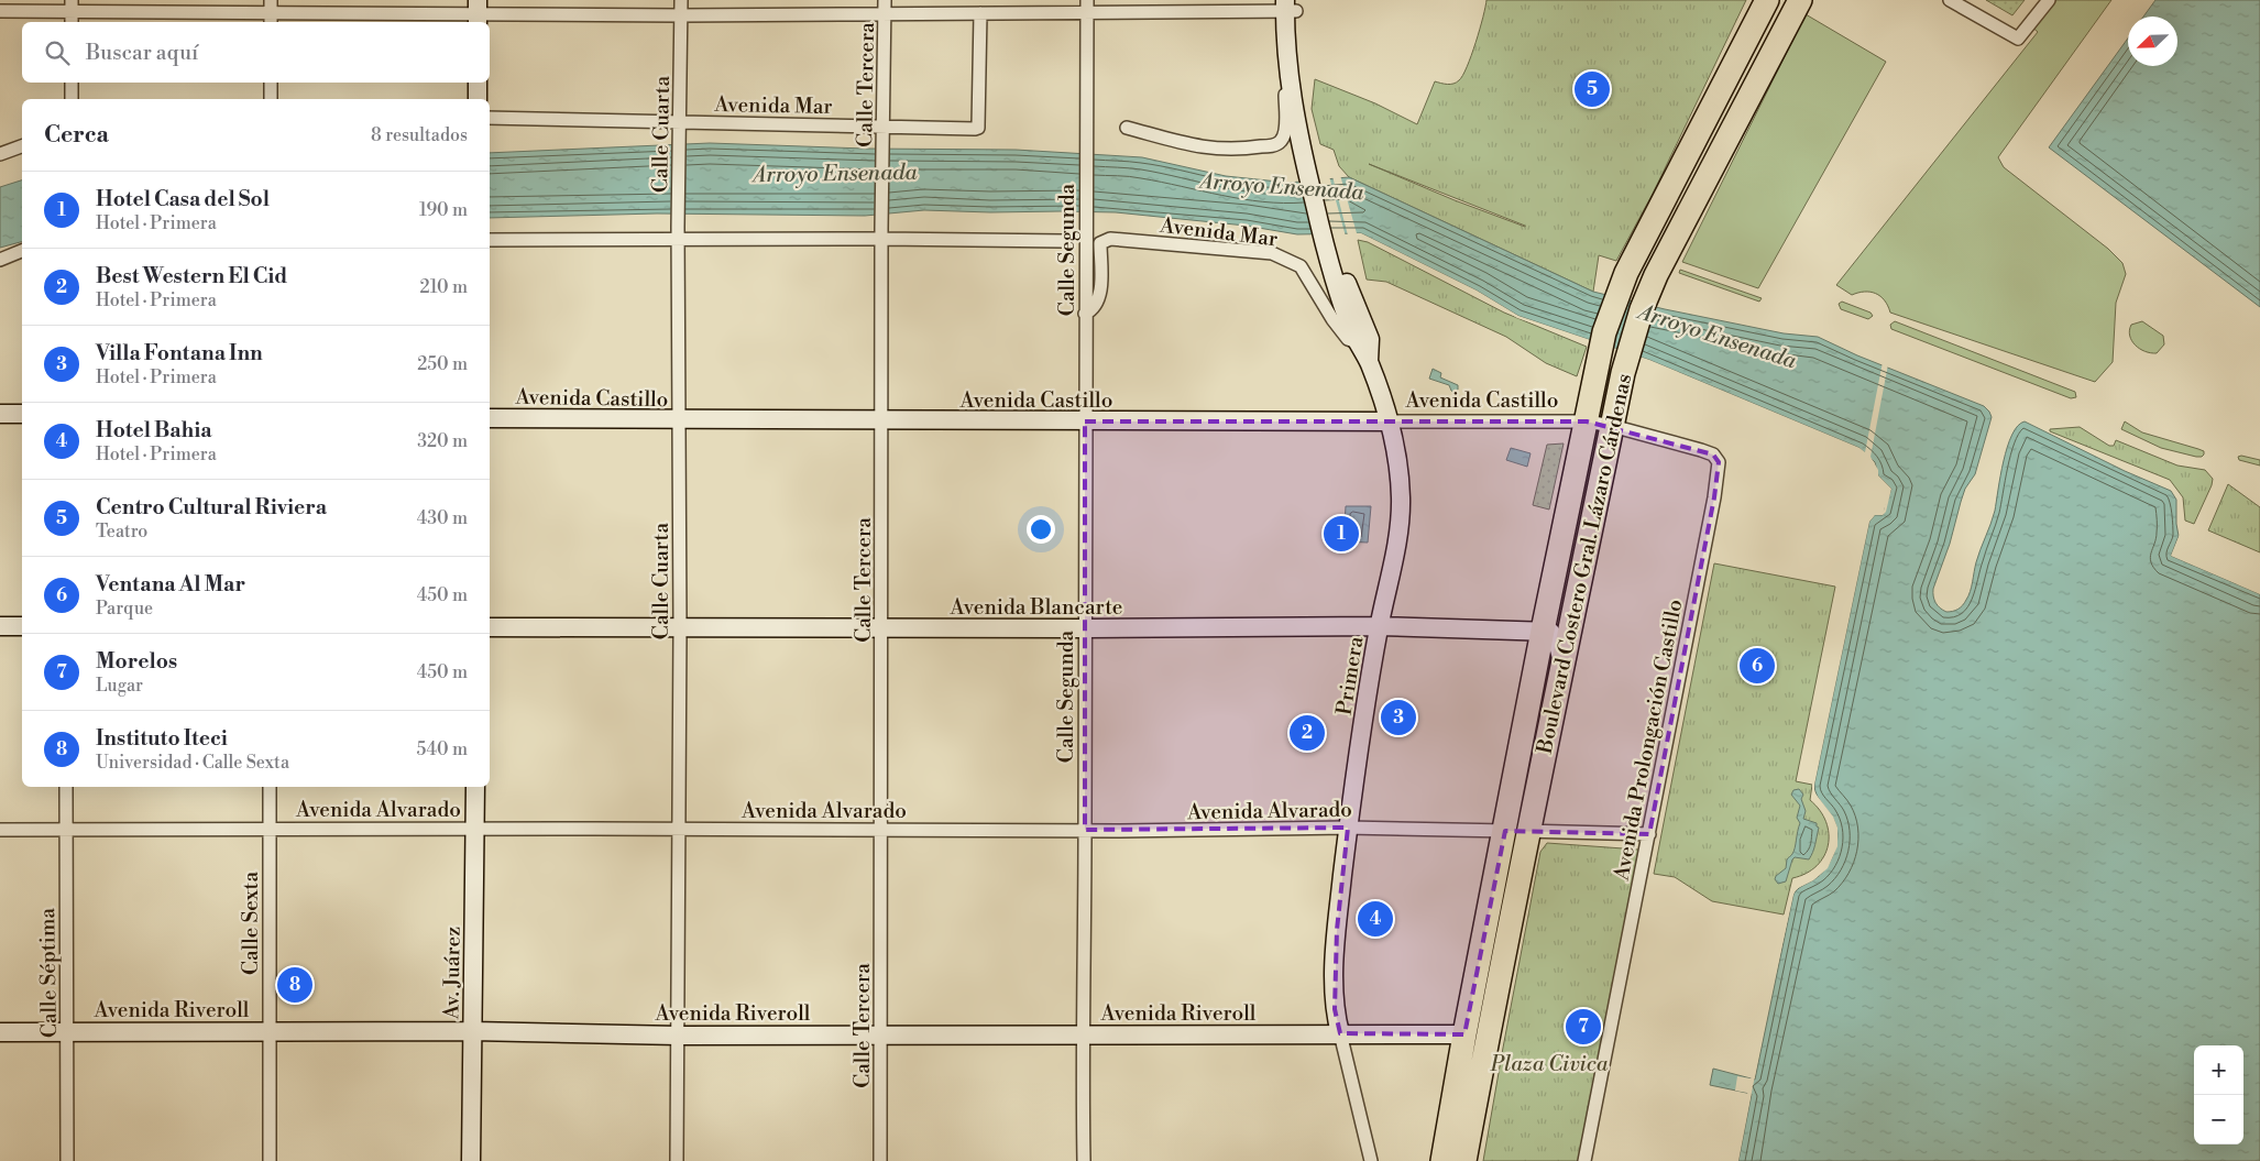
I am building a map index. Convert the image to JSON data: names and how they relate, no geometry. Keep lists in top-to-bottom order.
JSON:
{
  "streets": {
    "highway": ["Boulevard Costero Gral. Lázaro Cárdenas"],
    "main road": [
      "Avenida Castillo",
      "Avenida Blancarte",
      "Primera",
      "Av. Juárez",
      "Avenida Riveroll"
    ],
    "street": [
      "Calle Tercera",
      "Avenida Mar",
      "Calle Cuarta",
      "Calle Segunda",
      "Avenida Prolongación Castillo",
      "Avenida Alvarado",
      "Calle Sexta",
      "Calle Séptima"
    ]
  },
  "crossings": [
    ["Calle Tercera", "Avenida Mar"],
    ["Calle Tercera", "Avenida Castillo"],
    ["Calle Tercera", "Avenida Blancarte"],
    ["Calle Tercera", "Avenida Alvarado"],
    ["Calle Tercera", "Avenida Riveroll"],
    ["Avenida Mar", "Calle Cuarta"],
    ["Avenida Mar", "Calle Segunda"],
    ["Avenida Mar", "Primera"],
    ["Calle Cuarta", "Avenida Castillo"],
    ["Calle Cuarta", "Avenida Blancarte"],
    ["Calle Cuarta", "Avenida Alvarado"],
    ["Calle Cuarta", "Avenida Riveroll"],
    ["Calle Segunda", "Avenida Castillo"],
    ["Calle Segunda", "Avenida Blancarte"],
    ["Calle Segunda", "Avenida Alvarado"],
    ["Calle Segunda", "Avenida Riveroll"],
    ["Avenida Castillo", "Boulevard Costero Gral. Lázaro Cárdenas"],
    ["Avenida Castillo", "Primera"],
    ["Avenida Castillo", "Avenida Prolongación Castillo"],
    ["Boulevard Costero Gral. Lázaro Cárdenas", "Avenida Blancarte"],
    ["Boulevard Costero Gral. Lázaro Cárdenas", "Avenida Prolongación Castillo"],
    ["Boulevard Costero Gral. Lázaro Cárdenas", "Avenida Alvarado"],
    ["Boulevard Costero Gral. Lázaro Cárdenas", "Avenida Riveroll"],
    ["Avenida Blancarte", "Primera"],
    ["Primera", "Avenida Alvarado"],
    ["Primera", "Avenida Riveroll"],
    ["Avenida Prolongación Castillo", "Avenida Alvarado"],
    ["Avenida Alvarado", "Calle Sexta"],
    ["Avenida Alvarado", "Calle Séptima"],
    ["Avenida Alvarado", "Av. Juárez"],
    ["Calle Sexta", "Avenida Riveroll"],
    ["Calle Séptima", "Avenida Riveroll"],
    ["Av. Juárez", "Avenida Riveroll"]
  ],
  "water": ["Arroyo Ensenada"],
  "parks": ["Plaza Civica"],
  "north": "bottom left",
  "page": {
    "search": "Buscar aquí",
    "pins": [
      "5",
      "1",
      "6",
      "3",
      "2",
      "4",
      "8",
      "7"
    ],
    "heading": ["Cerca", "8 resultados"],
    "list": [
      {
        "mark": "1",
        "name": "Hotel Casa del Sol",
        "note": "Hotel · Primera",
        "value": "190 m"
      },
      {
        "mark": "2",
        "name": "Best Western El Cid",
        "note": "Hotel · Primera",
        "value": "210 m"
      },
      {
        "mark": "3",
        "name": "Villa Fontana Inn",
        "note": "Hotel · Primera",
        "value": "250 m"
      },
      {
        "mark": "4",
        "name": "Hotel Bahia",
        "note": "Hotel · Primera",
        "value": "320 m"
      },
      {
        "mark": "5",
        "name": "Centro Cultural Riviera",
        "note": "Teatro",
        "value": "430 m"
      },
      {
        "mark": "6",
        "name": "Ventana Al Mar",
        "note": "Parque",
        "value": "450 m"
      },
      {
        "mark": "7",
        "name": "Morelos",
        "note": "Lugar",
        "value": "450 m"
      },
      {
        "mark": "8",
        "name": "Instituto Iteci",
        "note": "Universidad · Calle Sexta",
        "value": "540 m"
      }
    ],
    "map_buttons": ["+", "−"]
  }
}
